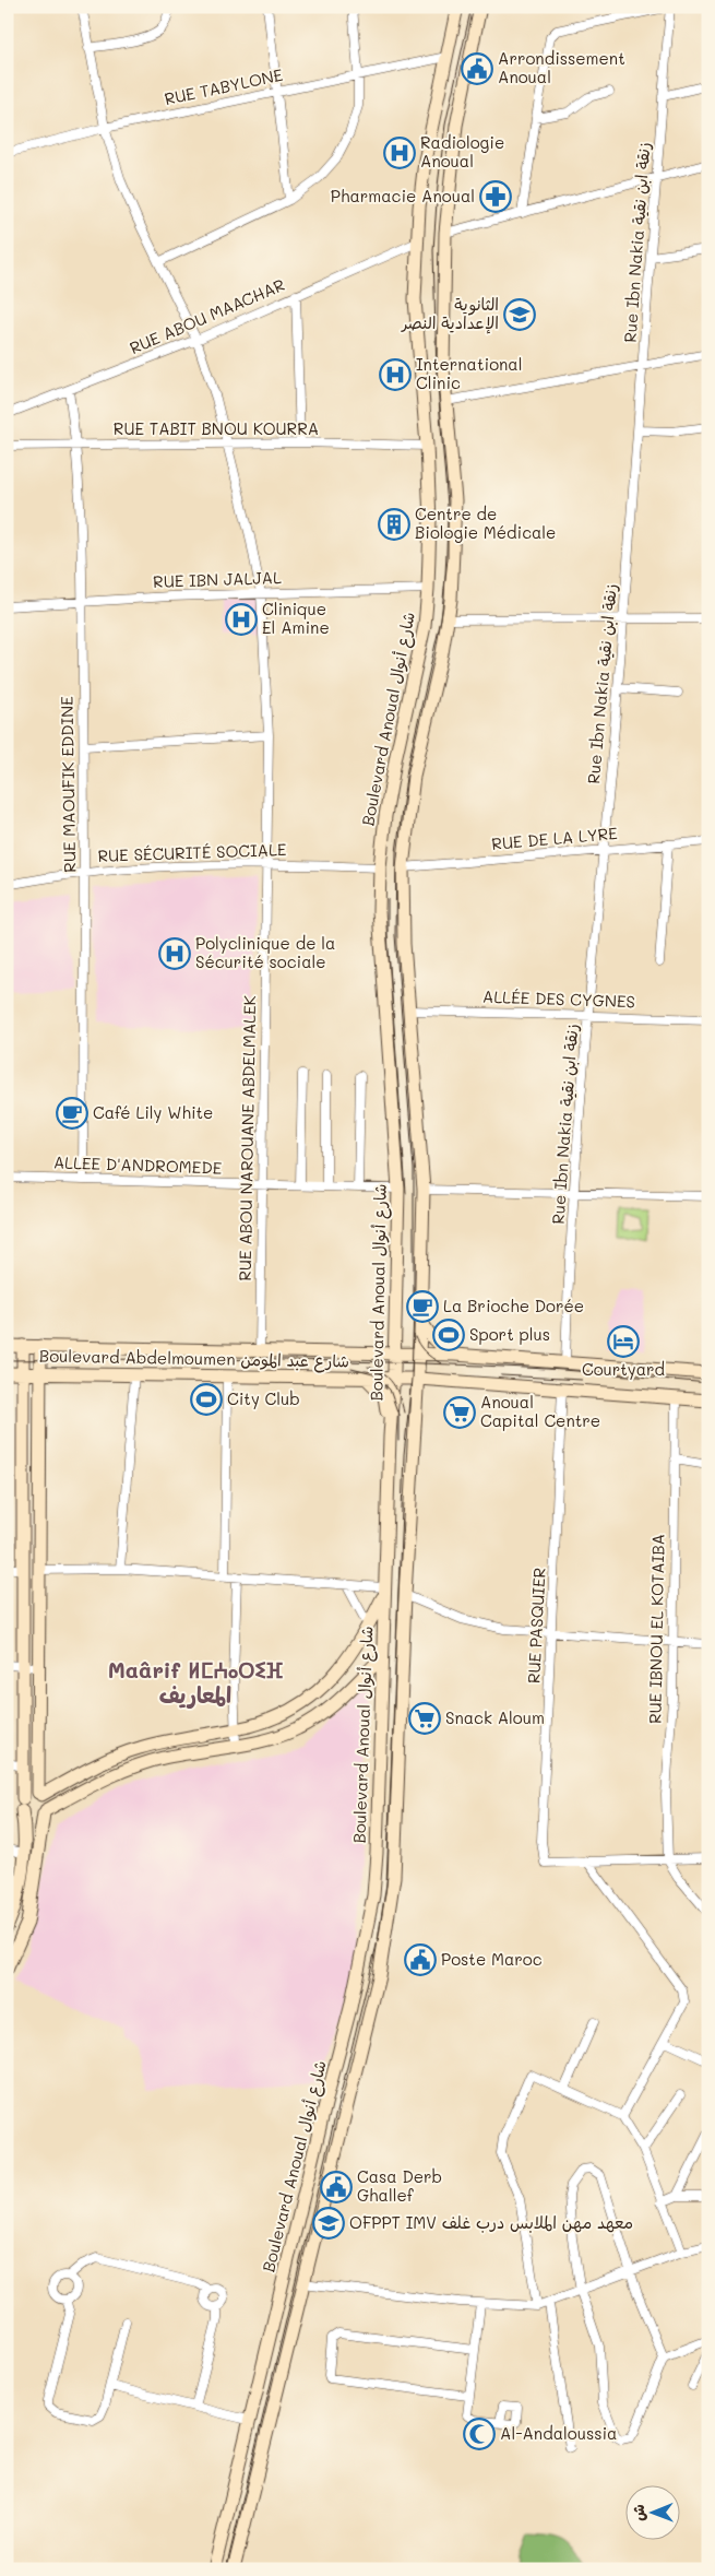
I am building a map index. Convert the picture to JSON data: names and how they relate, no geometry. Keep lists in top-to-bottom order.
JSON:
{
  "streets": {
    "main road": ["Boulevard Anoual شارع أنوال", "Boulevard Abdelmoumen شارع عبد المومن"],
    "street": [
      "RUE TABYLONE",
      "Rue Ibn Nakia زنقة ابن نقية",
      "RUE ABOU MAACHAR",
      "RUE TABIT BNOU KOURRA",
      "RUE IBN JALJAL",
      "RUE MAOUFIK EDDINE",
      "RUE DE LA LYRE",
      "RUE SÉCURITÉ SOCIALE",
      "ALLÉE DES CYGNES",
      "RUE ABOU NAROUANE ABDELMALEK",
      "ALLEE D'ANDROMEDE",
      "RUE PASQUIER",
      "RUE IBNOU EL KOTAIBA"
    ]
  },
  "crossings": [
    ["RUE TABYLONE", "Boulevard Anoual شارع أنوال"],
    ["RUE TABYLONE", "RUE ABOU NAROUANE ABDELMALEK"],
    ["Rue Ibn Nakia زنقة ابن نقية", "RUE DE LA LYRE"],
    ["Rue Ibn Nakia زنقة ابن نقية", "ALLÉE DES CYGNES"],
    ["Rue Ibn Nakia زنقة ابن نقية", "Boulevard Abdelmoumen شارع عبد المومن"],
    ["RUE ABOU MAACHAR", "Boulevard Anoual شارع أنوال"],
    ["RUE ABOU MAACHAR", "RUE MAOUFIK EDDINE"],
    ["RUE ABOU MAACHAR", "RUE ABOU NAROUANE ABDELMALEK"],
    ["RUE TABIT BNOU KOURRA", "Boulevard Anoual شارع أنوال"],
    ["RUE TABIT BNOU KOURRA", "RUE MAOUFIK EDDINE"],
    ["RUE TABIT BNOU KOURRA", "RUE ABOU NAROUANE ABDELMALEK"],
    ["RUE IBN JALJAL", "Boulevard Anoual شارع أنوال"],
    ["RUE IBN JALJAL", "RUE MAOUFIK EDDINE"],
    ["RUE IBN JALJAL", "RUE ABOU NAROUANE ABDELMALEK"],
    ["Boulevard Anoual شارع أنوال", "RUE SÉCURITÉ SOCIALE"],
    ["Boulevard Anoual شارع أنوال", "ALLEE D'ANDROMEDE"],
    ["Boulevard Anoual شارع أنوال", "Boulevard Abdelmoumen شارع عبد المومن"],
    ["RUE MAOUFIK EDDINE", "RUE SÉCURITÉ SOCIALE"],
    ["RUE MAOUFIK EDDINE", "ALLEE D'ANDROMEDE"],
    ["RUE SÉCURITÉ SOCIALE", "RUE ABOU NAROUANE ABDELMALEK"],
    ["RUE ABOU NAROUANE ABDELMALEK", "ALLEE D'ANDROMEDE"],
    ["RUE ABOU NAROUANE ABDELMALEK", "Boulevard Abdelmoumen شارع عبد المومن"],
    ["Boulevard Abdelmoumen شارع عبد المومن", "RUE PASQUIER"],
    ["Boulevard Abdelmoumen شارع عبد المومن", "RUE IBNOU EL KOTAIBA"]
  ],
  "districts": ["Maârif ⵍⵎⵄⴰⵔⵉⴼ المعاريف"],
  "places": {
    "public building": ["Arrondissement Anoual", "Poste Maroc", "Casa Derb Ghallef"],
    "hospital": [
      "Radiologie Anoual",
      "International Clinic",
      "Clinique El Amine",
      "Polyclinique de la Sécurité sociale"
    ],
    "pharmacy": ["Pharmacie Anoual"],
    "school or university": ["الثانوية الإعدادية النصر", "OFPPT IMV معهد مهن الملابس درب غلف"],
    "building": ["Centre de Biologie Médicale"],
    "cafe": ["Café Lily White", "La Brioche Dorée"],
    "sports": ["Sport plus", "City Club"],
    "hotel": ["Courtyard"],
    "supermarket": ["Anoual Capital Centre", "Snack Aloum"],
    "mosque": ["Al-Andaloussia"]
  },
  "north": "left"
}
